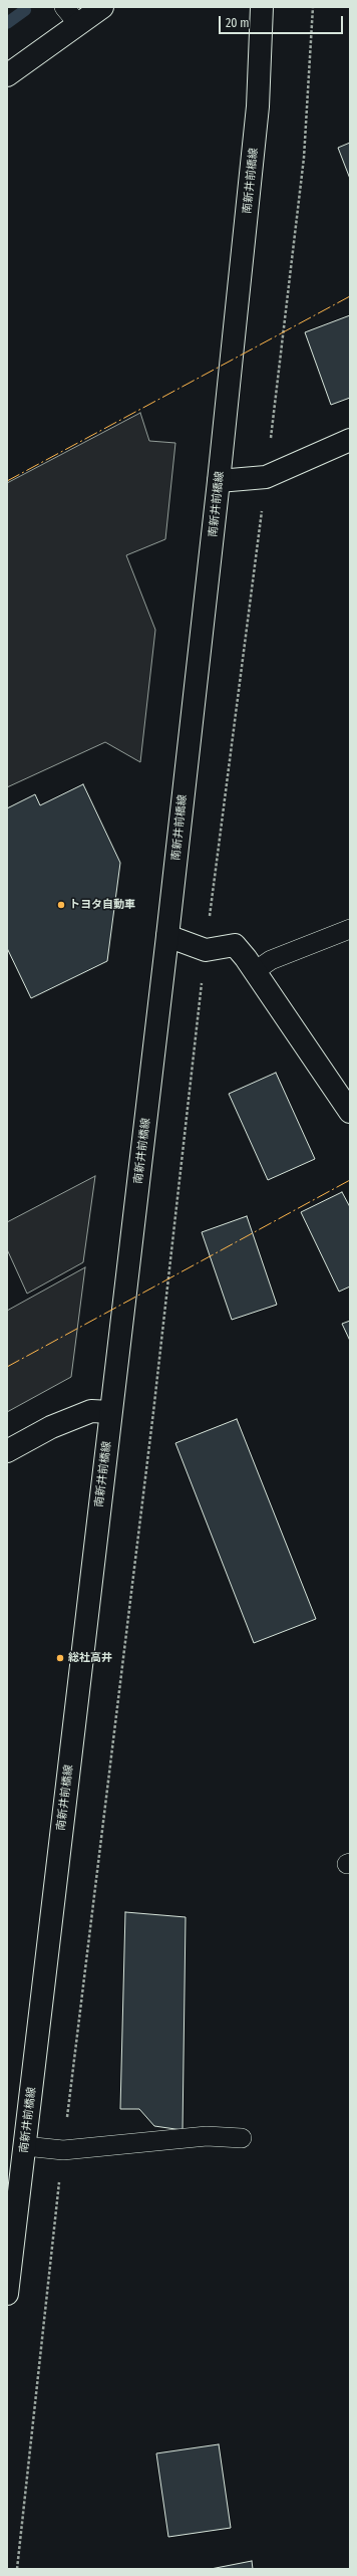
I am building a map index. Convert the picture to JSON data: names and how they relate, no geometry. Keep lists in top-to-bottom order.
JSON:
{
  "streets": {
    "main road": ["南新井前橋線"]
  },
  "places": ["トヨタ自動車", "総社高井"],
  "scale_bar": "20 m"
}
